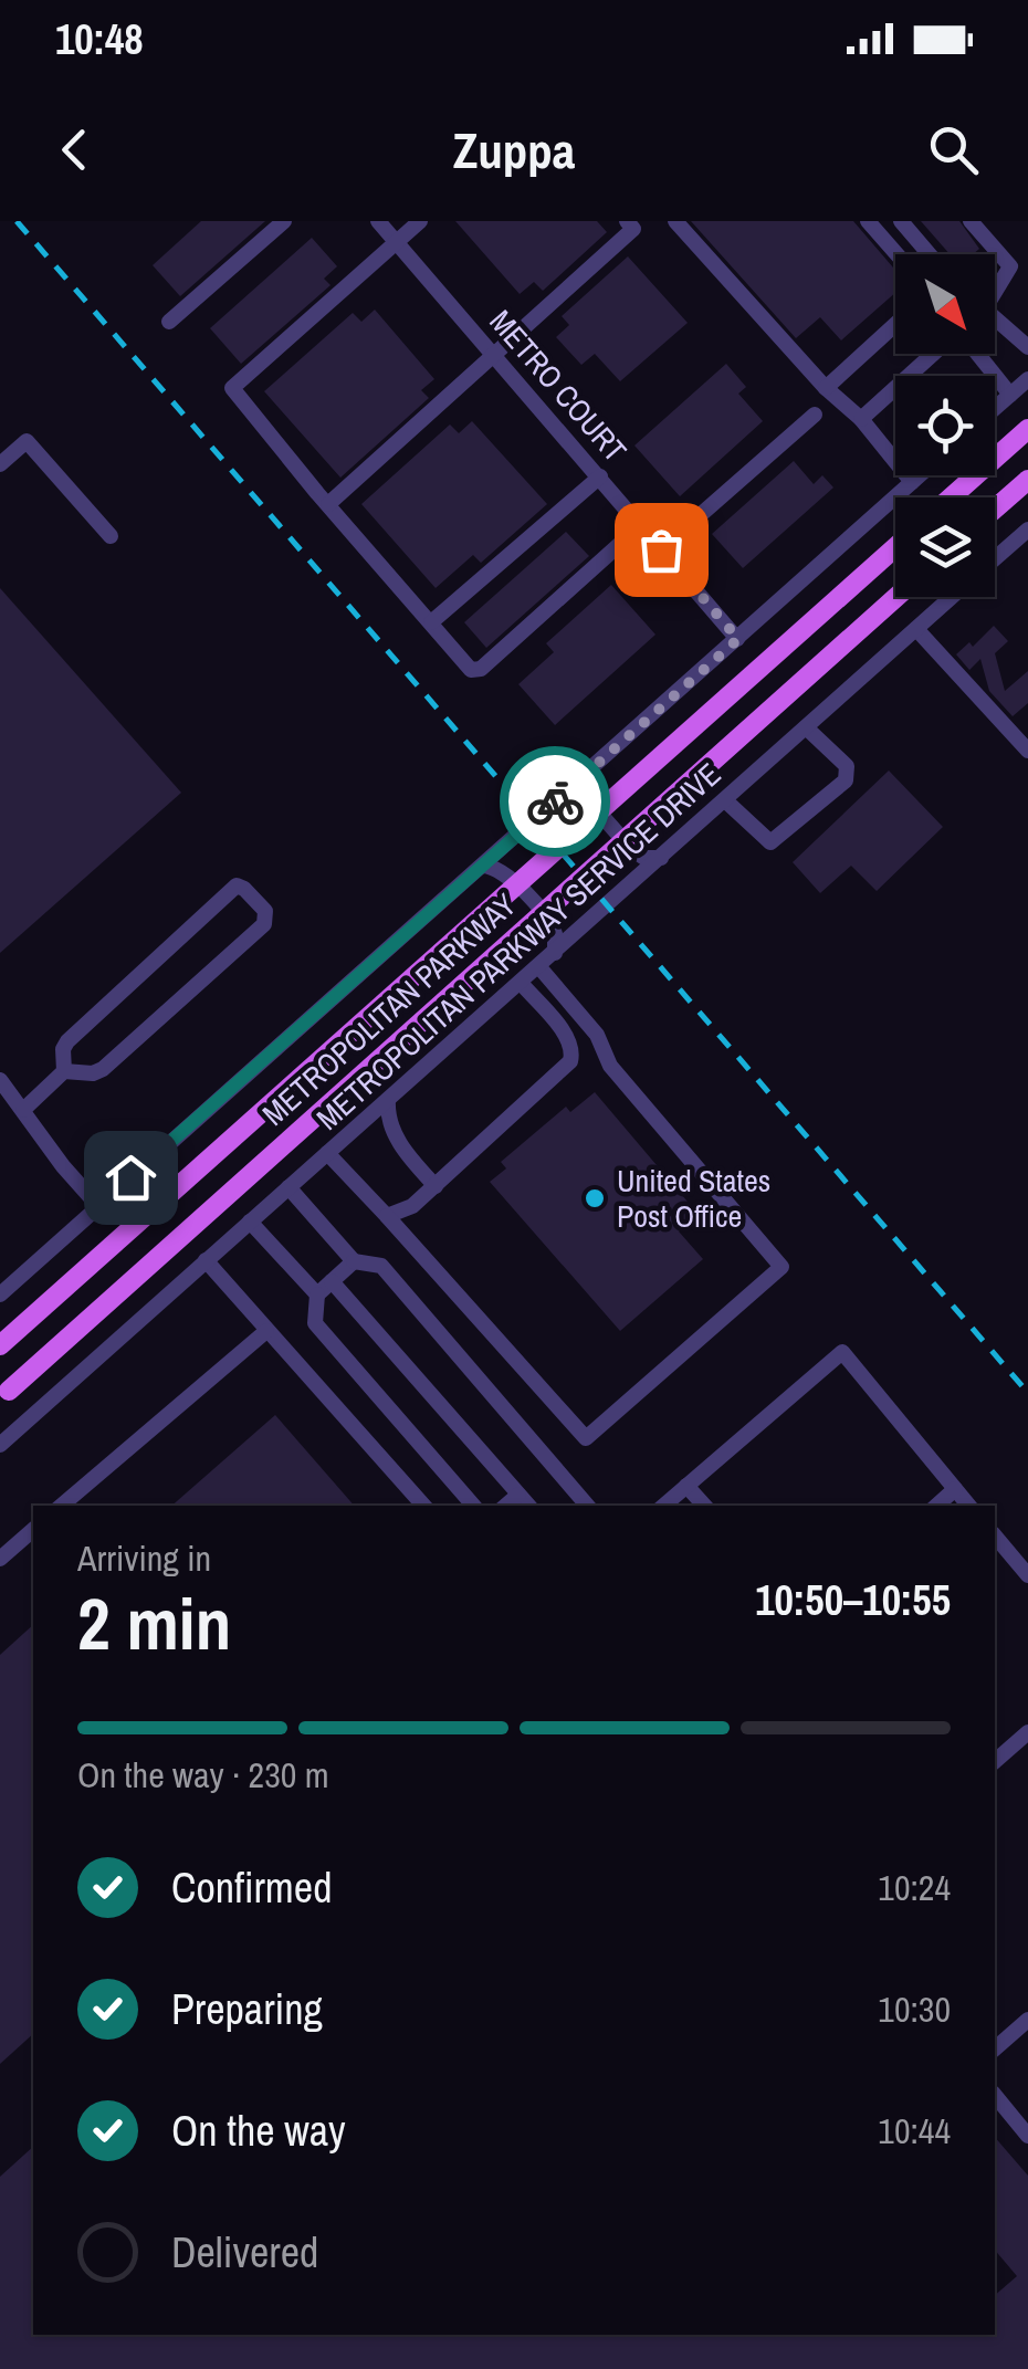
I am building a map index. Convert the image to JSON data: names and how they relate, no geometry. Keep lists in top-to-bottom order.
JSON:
{
  "streets": {
    "main road": ["METROPOLITAN PARKWAY"],
    "street": ["METRO COURT", "METROPOLITAN PARKWAY SERVICE DRIVE"]
  },
  "places": ["United States Post Office"],
  "north": "bottom right",
  "page": {
    "status": "10:48",
    "header": "Zuppa",
    "heading": ["2 min", "Arriving in", "10:50–10:55"],
    "bar": "On the way · 230 m",
    "list": [
      ["Confirmed", "10:24"],
      ["Preparing", "10:30"],
      ["On the way", "10:44"],
      "Delivered"
    ]
  }
}
